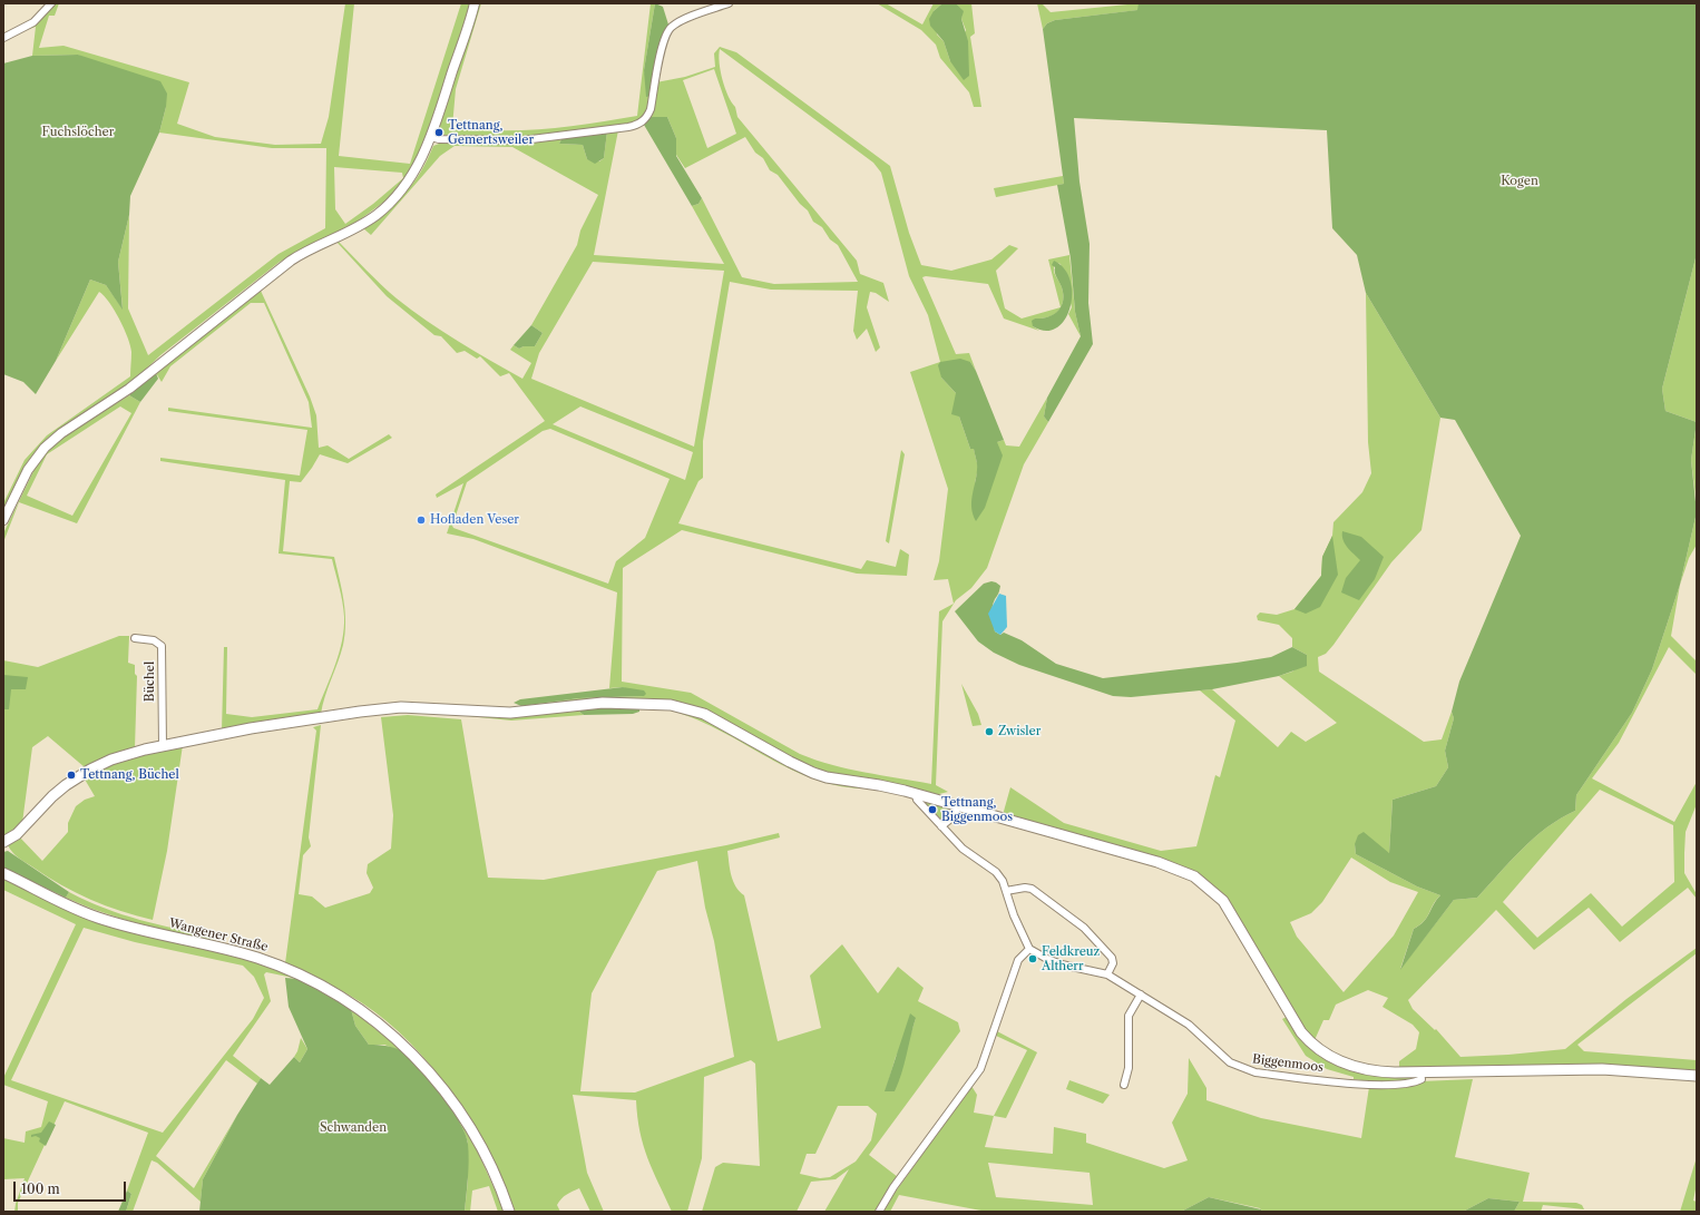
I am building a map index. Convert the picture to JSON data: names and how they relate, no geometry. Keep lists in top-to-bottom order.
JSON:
{
  "streets": {
    "main road": ["Wangener Straße"],
    "street": ["Büchel", "Biggenmoos"]
  },
  "parks": ["Fuchslöcher", "Kogen", "Schwanden"],
  "places": [
    "Tettnang, Gemertsweiler",
    "Hofladen Veser",
    "Zwisler",
    "Tettnang, Büchel",
    "Tettnang, Biggenmoos",
    "Feldkreuz Altherr"
  ],
  "scale_bar": "100 m"
}
